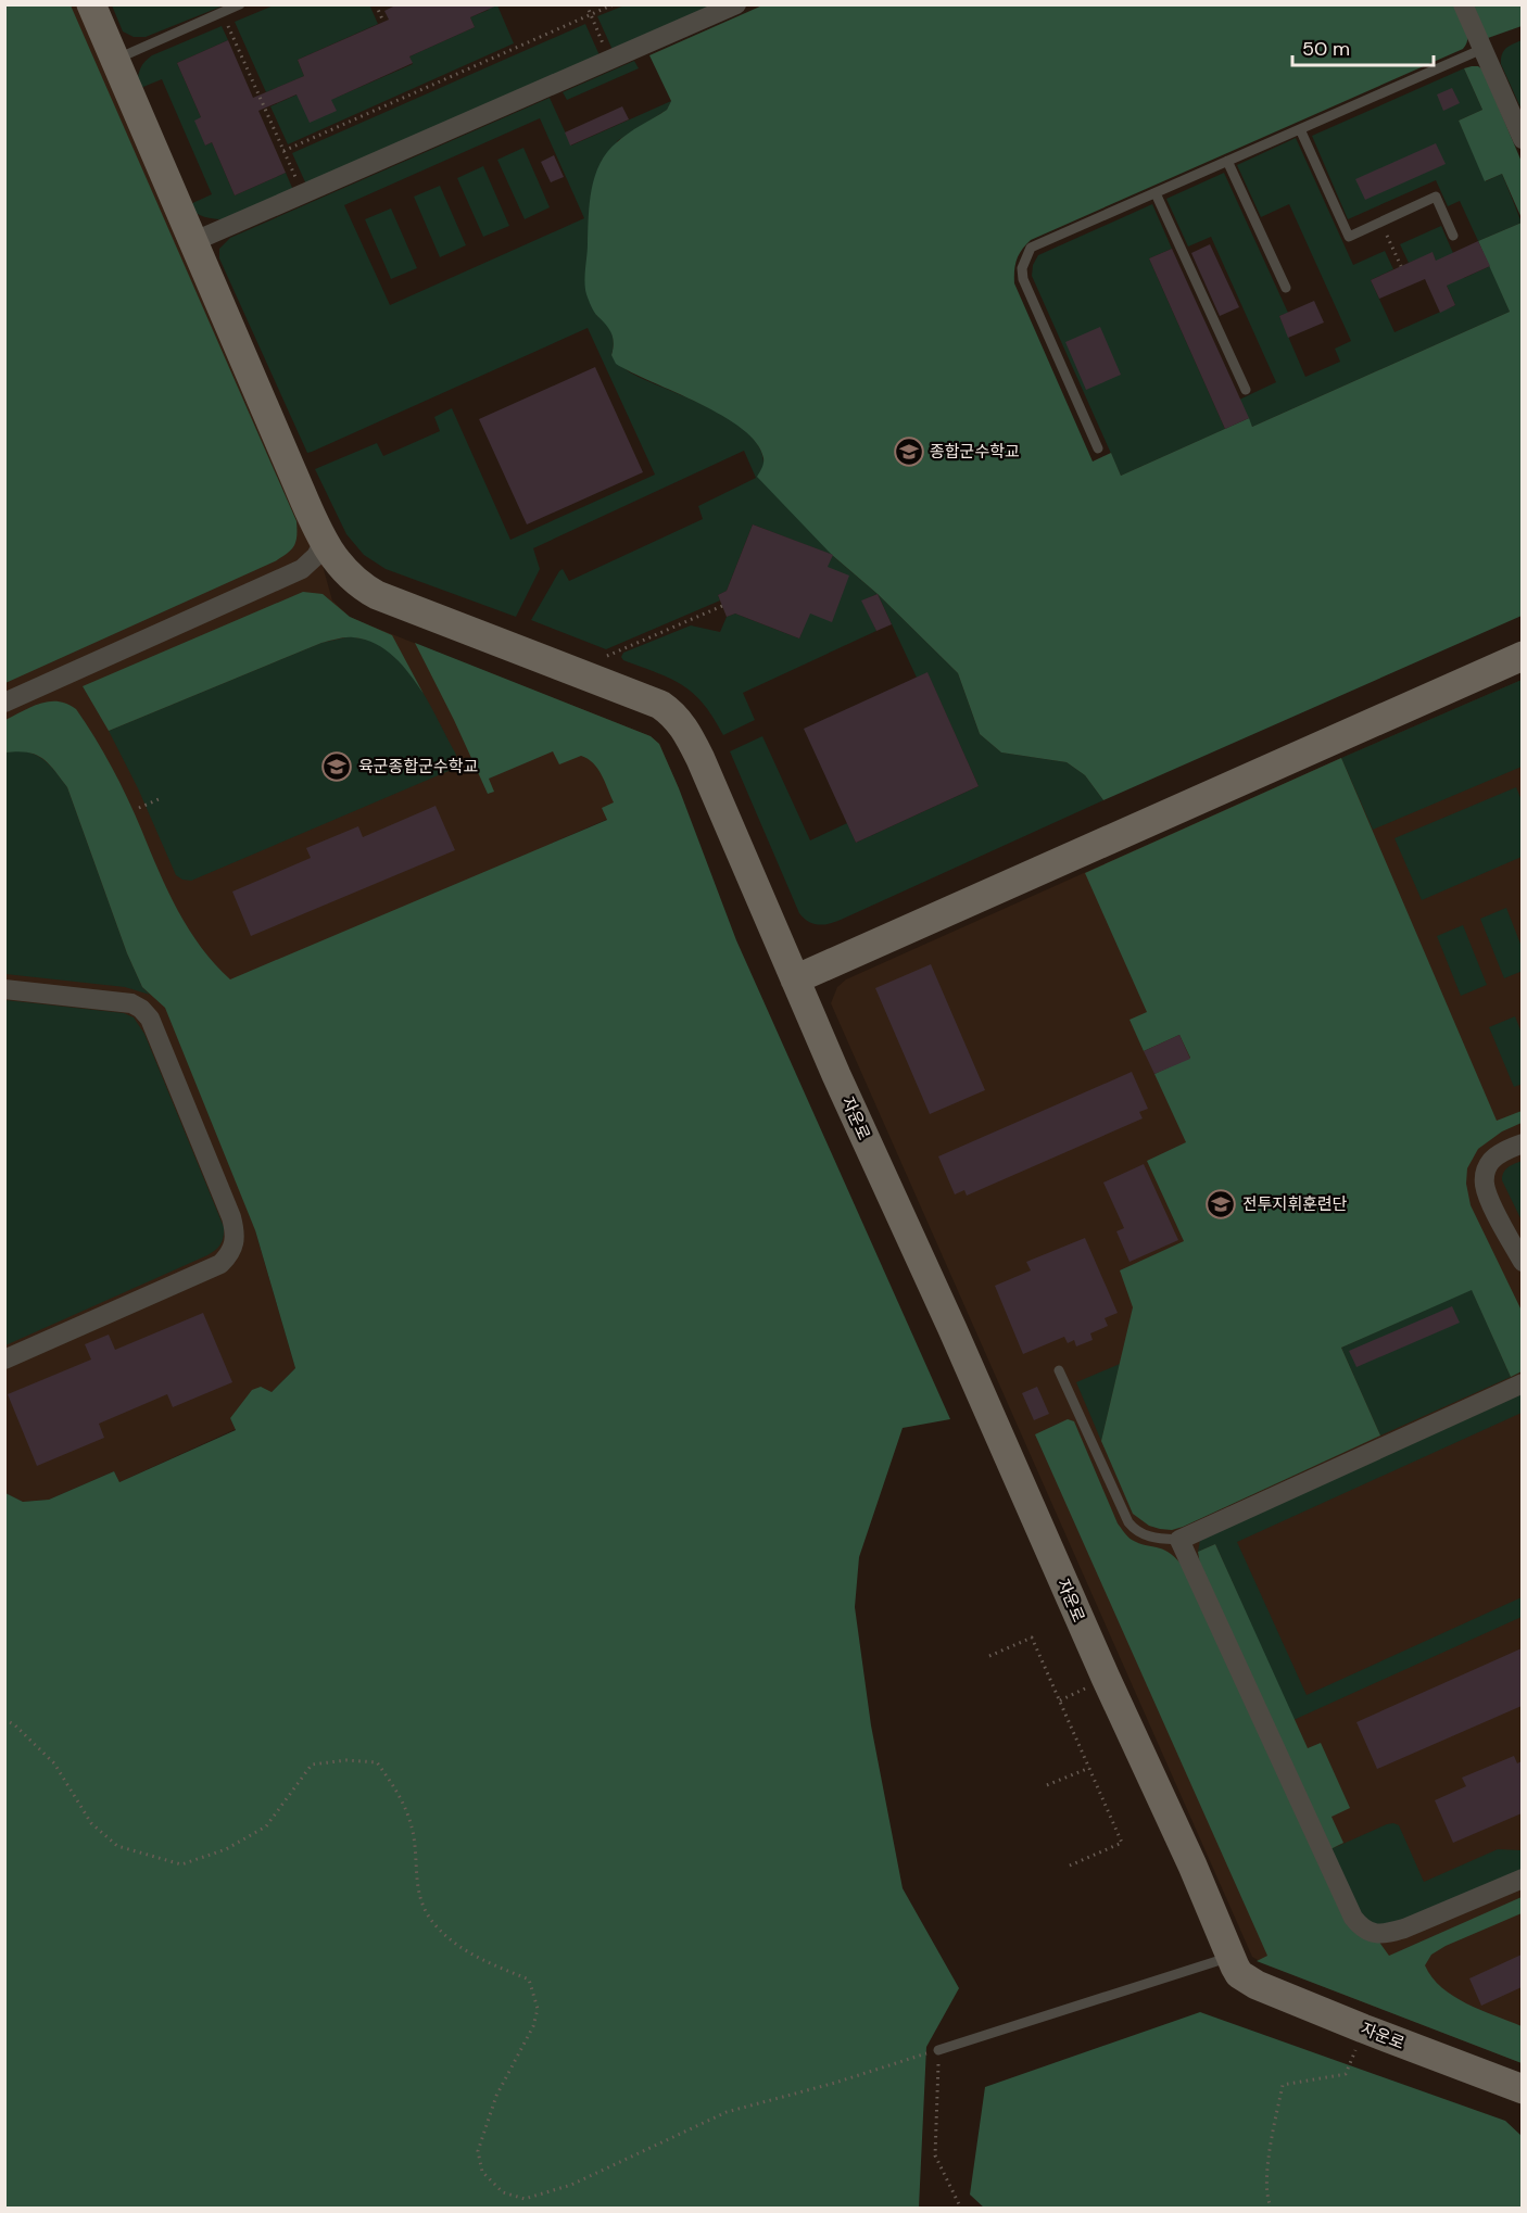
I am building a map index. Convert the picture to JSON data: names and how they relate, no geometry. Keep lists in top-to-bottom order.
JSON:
{
  "streets": {
    "street": ["자운로"]
  },
  "places": {
    "school or university": ["종합군수학교", "육군종합군수학교", "전투지휘훈련단"]
  },
  "scale_bar": "50 m"
}
